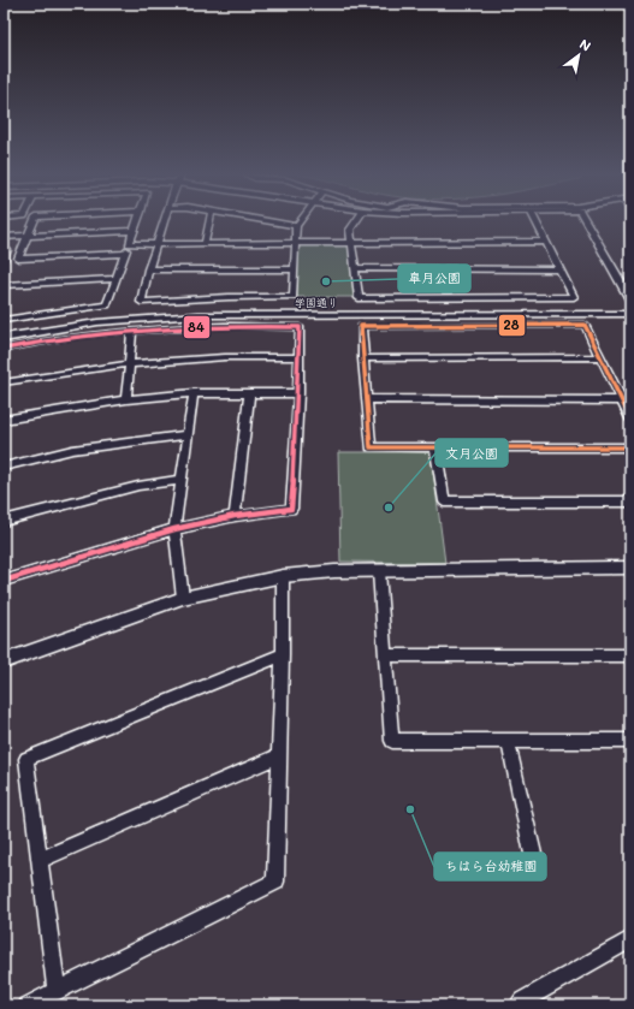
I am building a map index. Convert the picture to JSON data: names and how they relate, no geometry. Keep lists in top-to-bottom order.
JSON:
{
  "streets": {
    "street": ["学園通り"]
  },
  "places": ["皐月公園", "文月公園", "ちはら台幼稚園"],
  "lines": ["transit line 28", "transit line 84"],
  "north": "top right"
}
